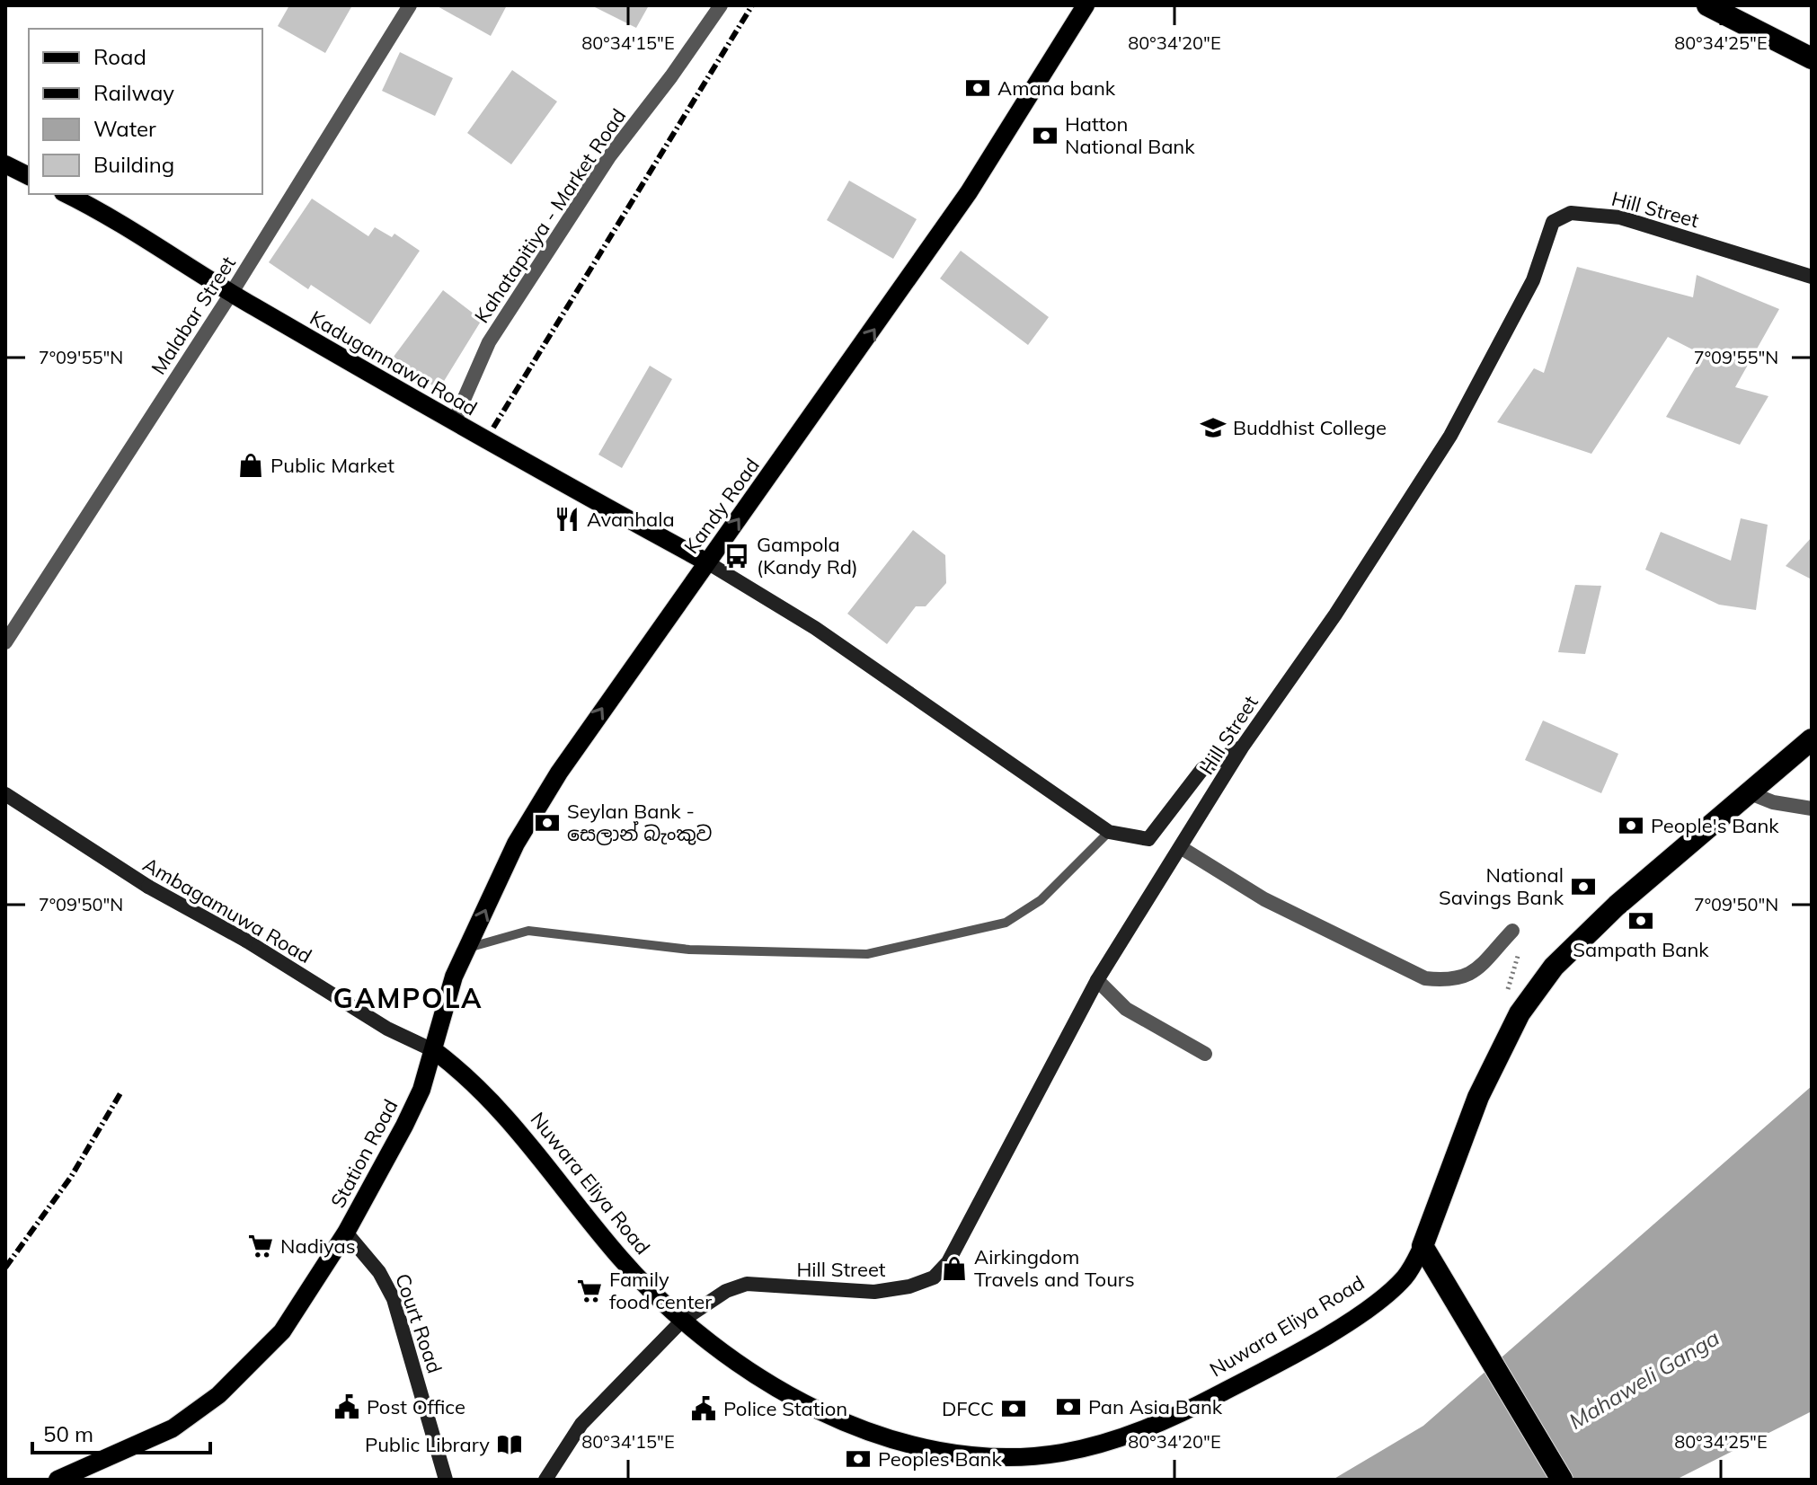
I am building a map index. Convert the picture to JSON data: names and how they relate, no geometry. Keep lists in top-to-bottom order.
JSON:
{
  "streets": {
    "main road": [
      "Kadugannawa Road",
      "Kandy Road",
      "Station Road",
      "Nuwara Eliya Road"
    ],
    "street": [
      "Hill Street",
      "Kahatapitiya - Market Road",
      "Malabar Street",
      "Ambagamuwa Road",
      "Court Road"
    ]
  },
  "crossings": [
    ["Hill Street", "Nuwara Eliya Road"],
    ["Kahatapitiya - Market Road", "Kadugannawa Road"],
    ["Malabar Street", "Kadugannawa Road"],
    ["Kadugannawa Road", "Kandy Road"],
    ["Kandy Road", "Ambagamuwa Road"],
    ["Kandy Road", "Station Road"],
    ["Kandy Road", "Nuwara Eliya Road"],
    ["Ambagamuwa Road", "Station Road"],
    ["Ambagamuwa Road", "Nuwara Eliya Road"],
    ["Station Road", "Nuwara Eliya Road"],
    ["Station Road", "Court Road"]
  ],
  "one_way": ["Kandy Road"],
  "districts": ["GAMPOLA"],
  "water": ["Mahaweli Ganga"],
  "places": {
    "bank": [
      "Amana bank",
      "Hatton National Bank",
      "Seylan Bank - සෙලාන් බැංකුව",
      "People's Bank",
      "National Savings Bank",
      "Sampath Bank",
      "Pan Asia Bank",
      "DFCC",
      "Peoples Bank"
    ],
    "school or university": ["Buddhist College"],
    "shop": ["Public Market", "Airkingdom Travels and Tours"],
    "restaurant": ["Avanhala"],
    "bus stop": ["Gampola (Kandy Rd)"],
    "supermarket": ["Nadiyas", "Family food center"],
    "public building": ["Post Office", "Police Station"],
    "library": ["Public Library"]
  },
  "legend": [
    "Road",
    "Railway",
    "Water",
    "Building"
  ],
  "scale_bar": "50 m",
  "coordinates": [
    "80°34'15\"E",
    "80°34'20\"E",
    "80°34'25\"E",
    "7°09'55\"N",
    "7°09'50\"N"
  ]
}
